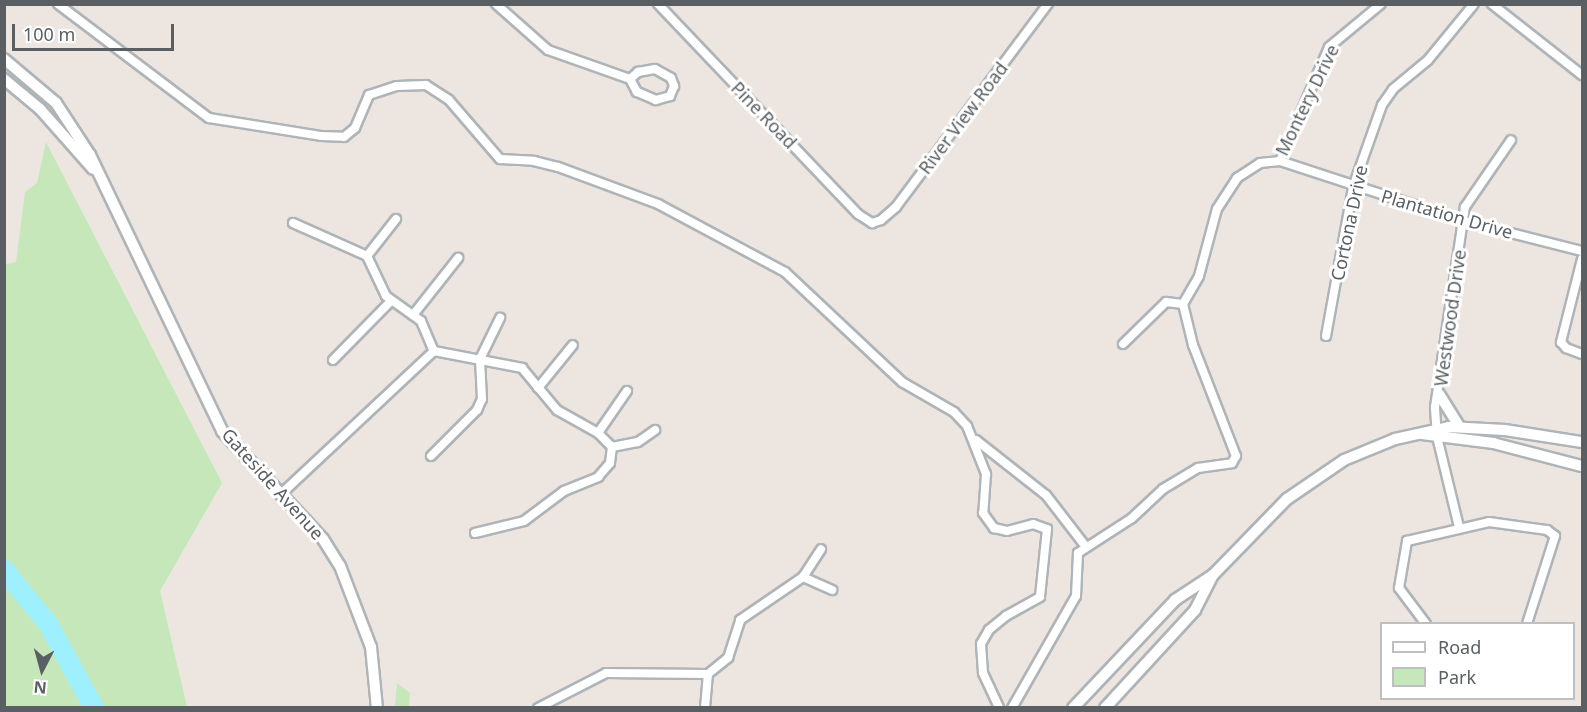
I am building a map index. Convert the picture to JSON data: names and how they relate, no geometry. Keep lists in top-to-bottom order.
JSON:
{
  "streets": {
    "street": [
      "Montery Drive",
      "Pine Road",
      "River View Road",
      "Plantation Drive",
      "Cortona Drive",
      "Westwood Drive",
      "Gateside Avenue"
    ]
  },
  "crossings": [
    ["Montery Drive", "Plantation Drive"],
    ["Pine Road", "River View Road"],
    ["Plantation Drive", "Cortona Drive"],
    ["Plantation Drive", "Westwood Drive"]
  ],
  "legend": ["Road", "Park"],
  "scale_bar": "100 m",
  "north": "bottom"
}
